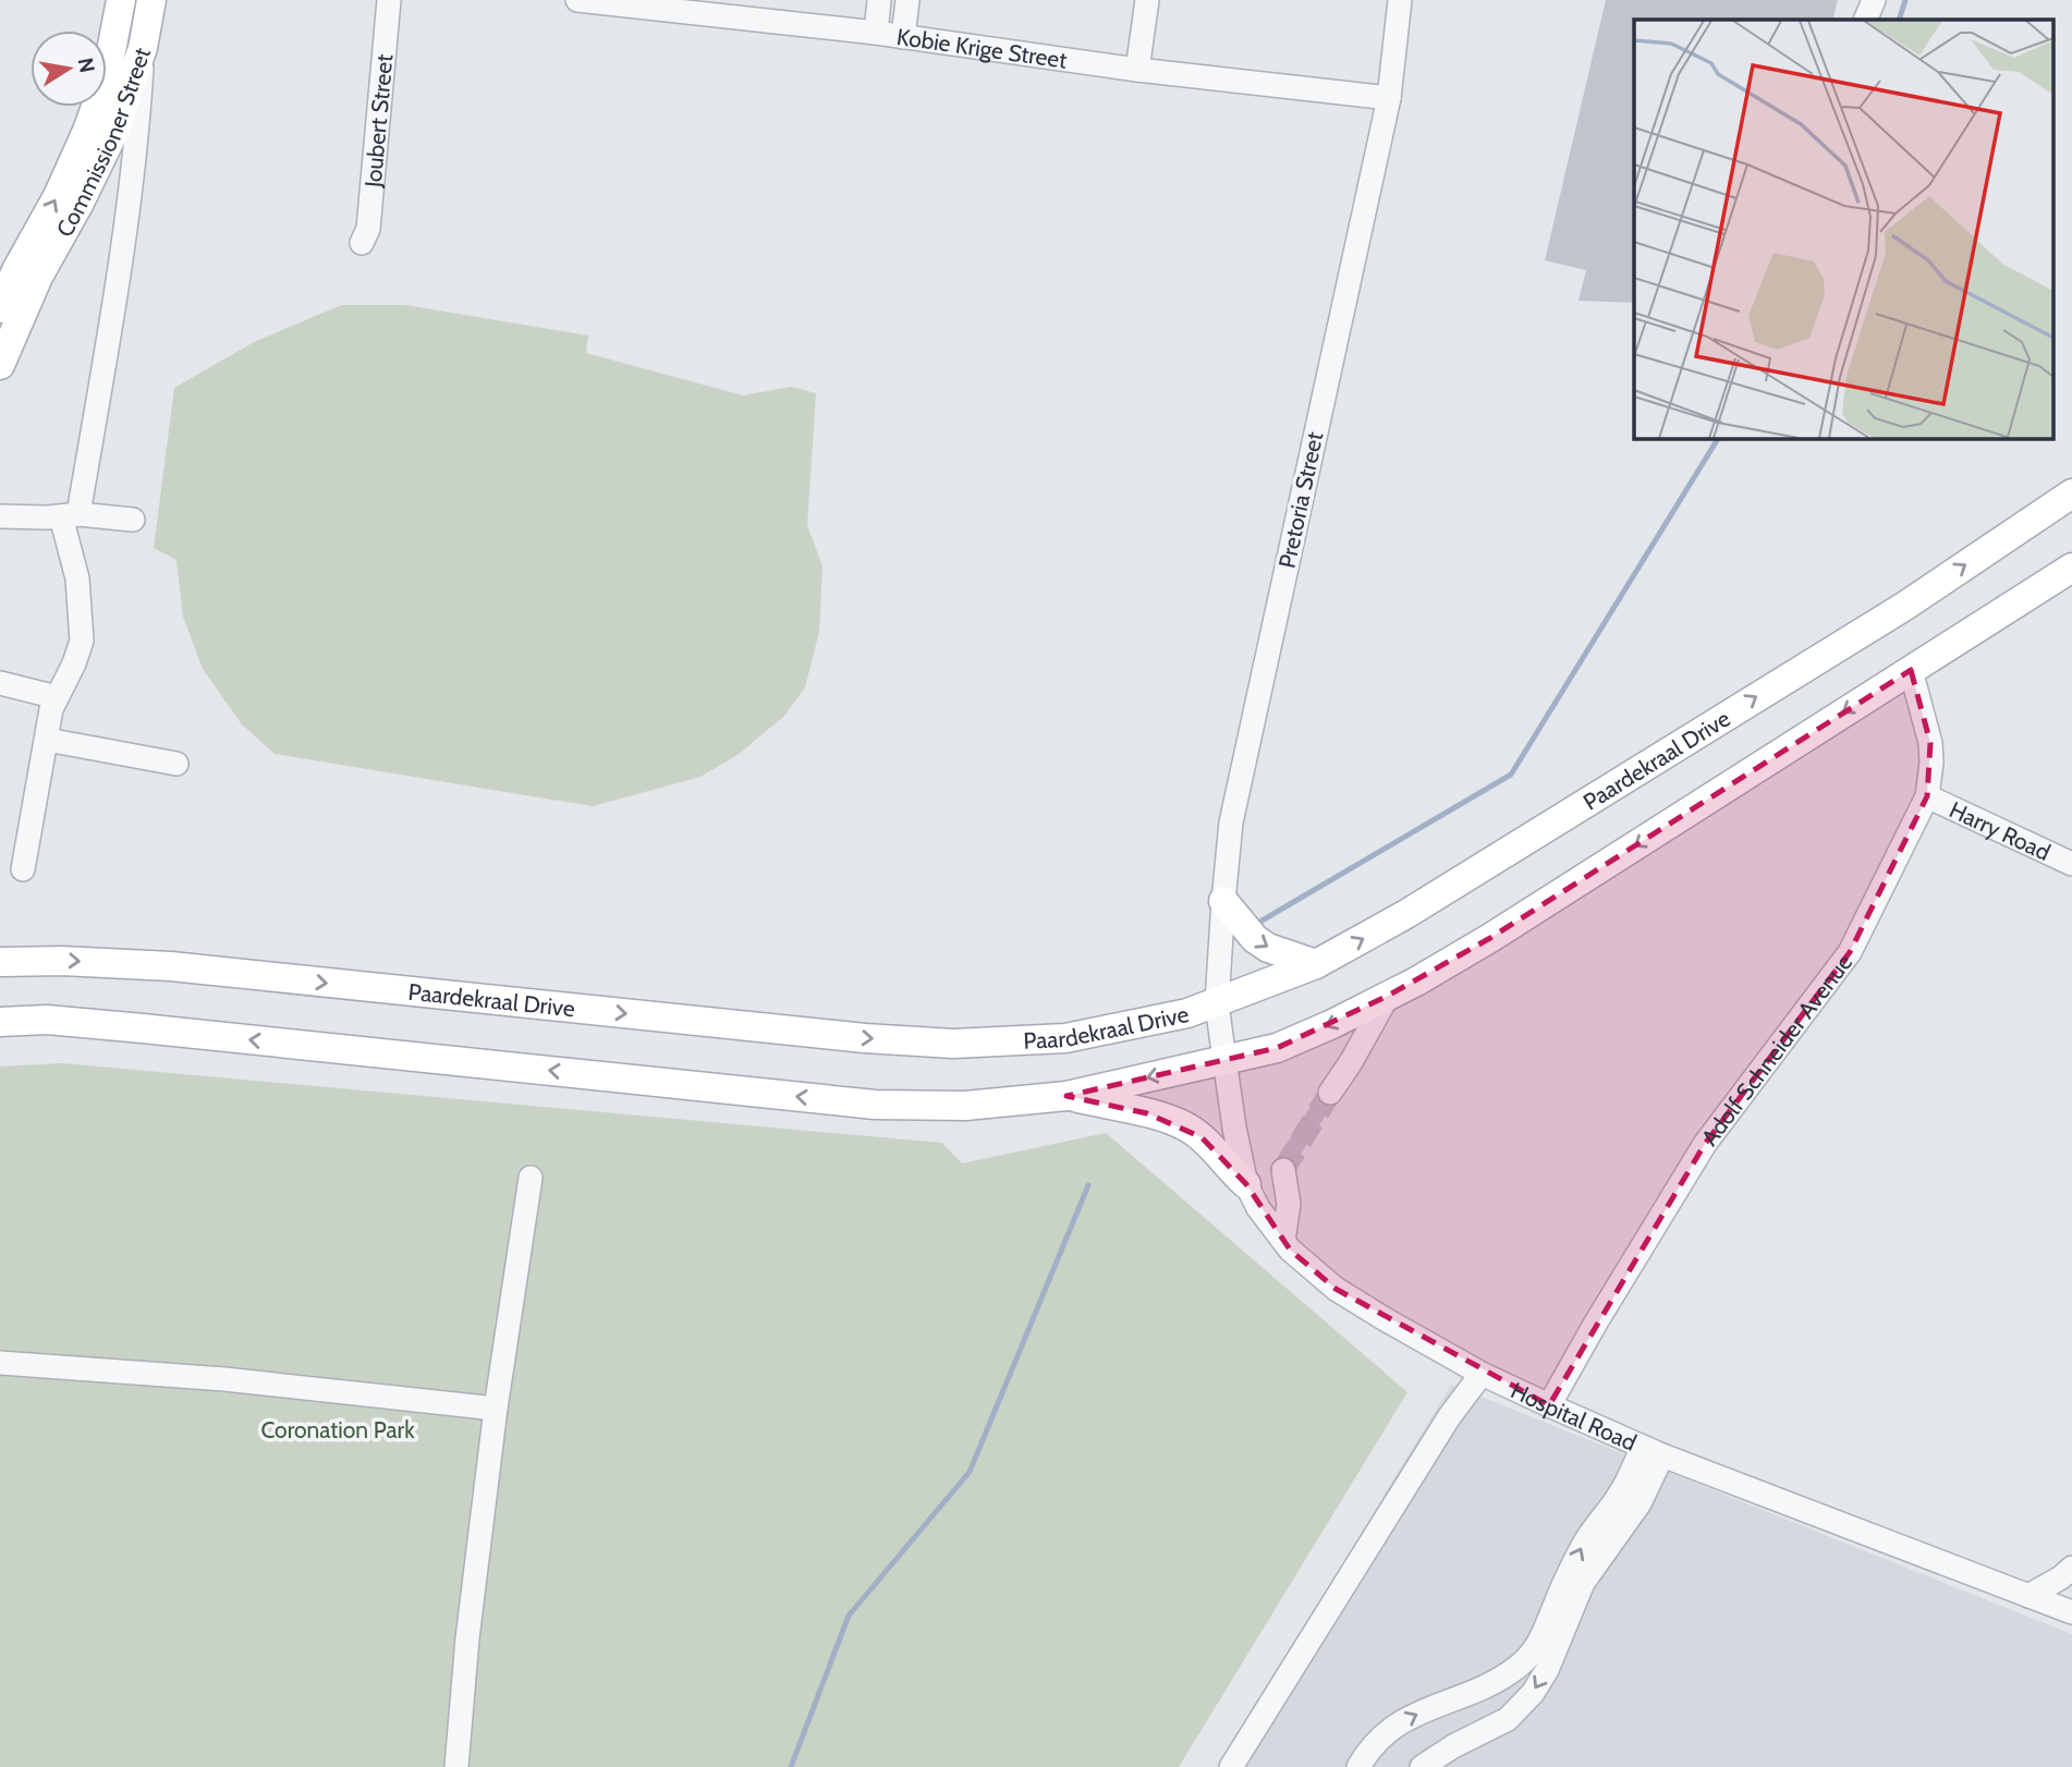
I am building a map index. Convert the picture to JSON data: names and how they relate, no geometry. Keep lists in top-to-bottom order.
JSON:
{
  "streets": {
    "main road": ["Commissioner Street", "Paardekraal Drive"],
    "street": [
      "Kobie Krige Street",
      "Joubert Street",
      "Pretoria Street",
      "Harry Road",
      "Adolf Schneider Avenue",
      "Hospital Road"
    ]
  },
  "crossings": [
    ["Kobie Krige Street", "Pretoria Street"],
    ["Pretoria Street", "Paardekraal Drive"],
    ["Pretoria Street", "Hospital Road"],
    ["Harry Road", "Adolf Schneider Avenue"],
    ["Adolf Schneider Avenue", "Hospital Road"]
  ],
  "parks": ["Coronation Park"],
  "north": "right"
}
